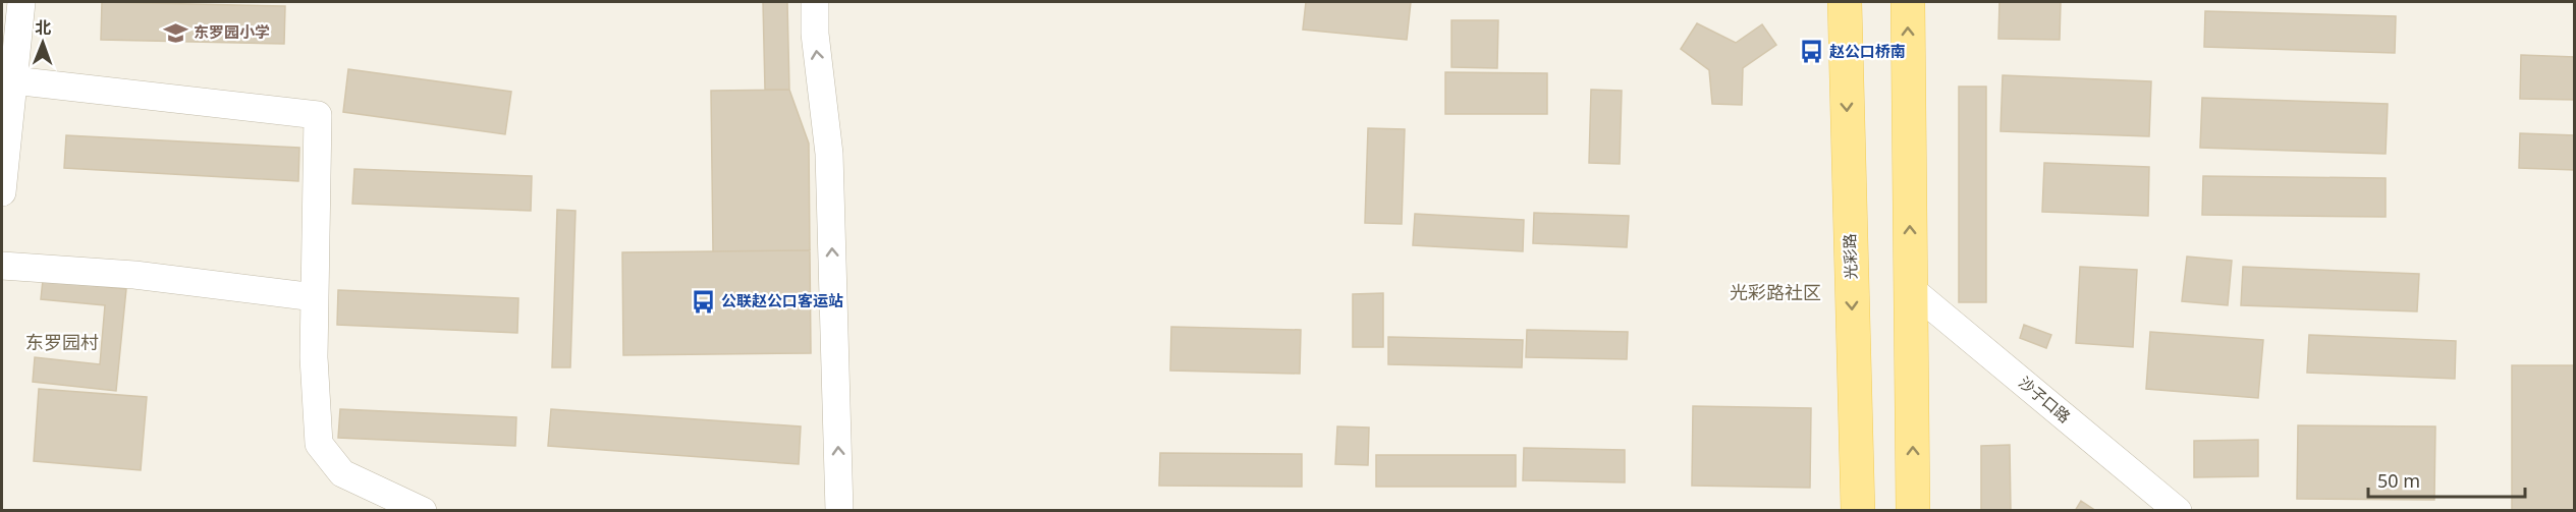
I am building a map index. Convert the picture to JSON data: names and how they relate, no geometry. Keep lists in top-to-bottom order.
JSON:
{
  "streets": {
    "main road": ["光彩路"],
    "street": ["沙子口路"]
  },
  "districts": ["光彩路社区", "东罗园村"],
  "places": {
    "school or university": ["东罗园小学"],
    "bus stop": ["赵公口桥南", "公联赵公口客运站"]
  },
  "scale_bar": "50 m",
  "north": "top"
}
